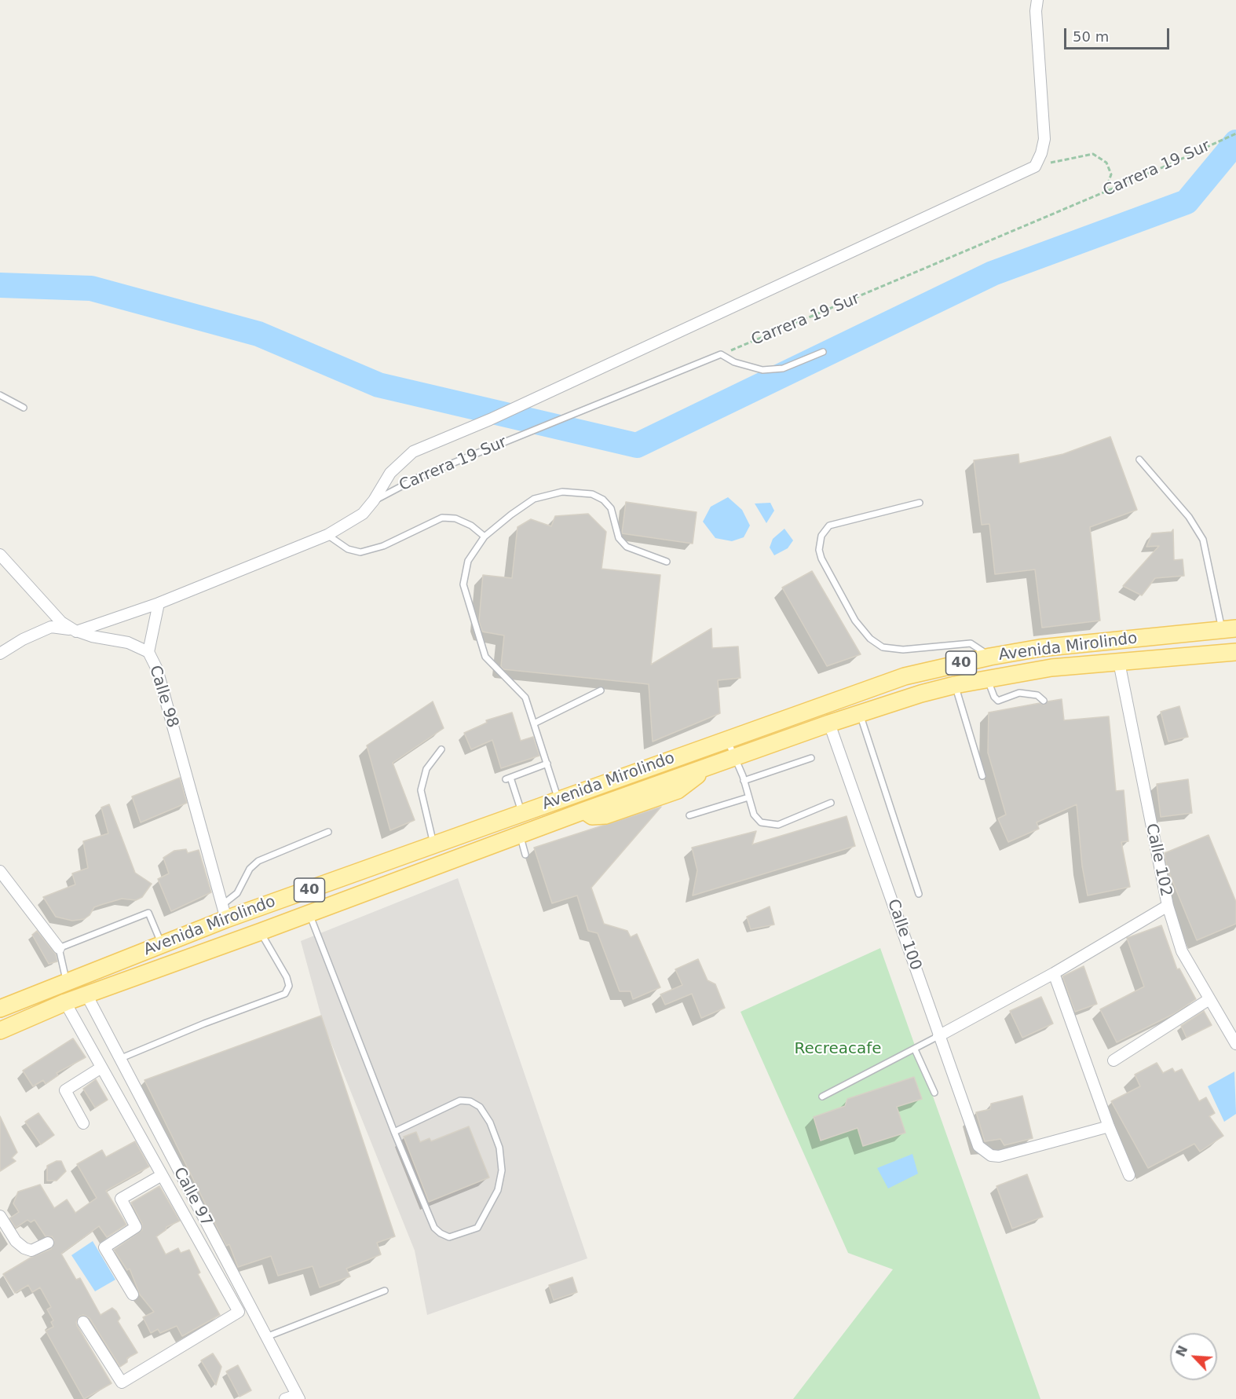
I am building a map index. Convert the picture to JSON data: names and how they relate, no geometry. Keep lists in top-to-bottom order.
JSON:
{
  "streets": {
    "main road": ["Avenida Mirolindo", "40"],
    "street": [
      "Carrera 19 Sur",
      "Calle 98",
      "Calle 102",
      "Calle 100",
      "Calle 97"
    ]
  },
  "crossings": [
    ["Carrera 19 Sur", "Calle 98"],
    ["Avenida Mirolindo", "Calle 98"],
    ["Avenida Mirolindo", "Calle 102"],
    ["Avenida Mirolindo", "Calle 100"],
    ["Avenida Mirolindo", "Calle 97"]
  ],
  "parks": ["Recreacafe"],
  "scale_bar": "50 m",
  "north": "top left"
}
